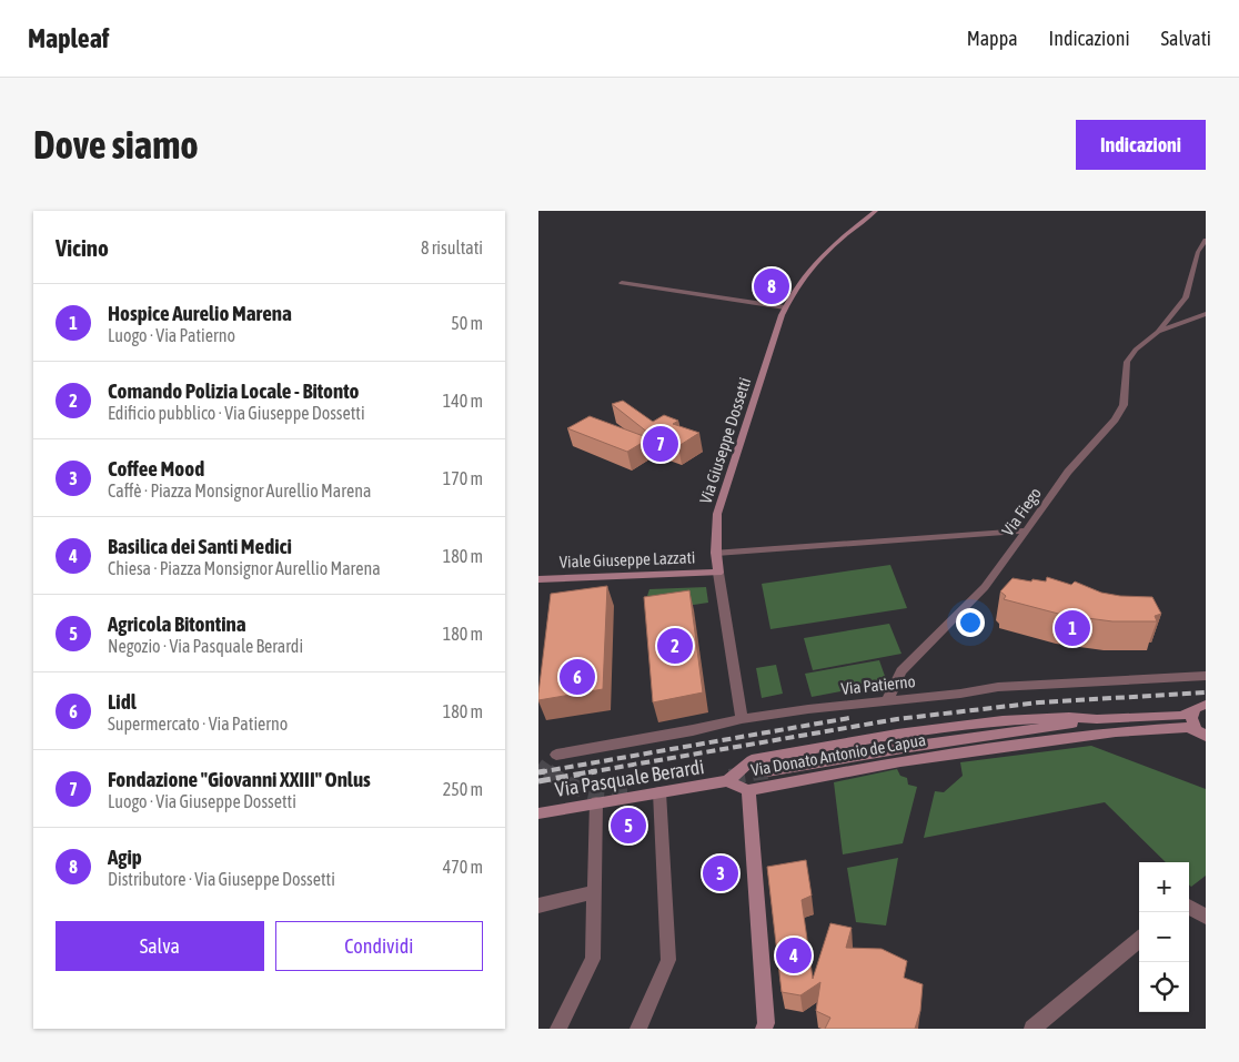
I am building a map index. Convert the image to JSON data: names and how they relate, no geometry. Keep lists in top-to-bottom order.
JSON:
{
  "streets": {
    "street": [
      "Via Giuseppe Dossetti",
      "Via Fiego",
      "Viale Giuseppe Lazzati",
      "Via Patierno",
      "Via Donato Antonio de Capua",
      "Via Pasquale Berardi"
    ]
  },
  "crossings": [
    ["Via Giuseppe Dossetti", "Viale Giuseppe Lazzati"],
    ["Via Giuseppe Dossetti", "Via Patierno"],
    ["Via Fiego", "Via Patierno"],
    ["Via Donato Antonio de Capua", "Via Pasquale Berardi"]
  ],
  "page": {
    "header": "Mapleaf",
    "nav": ["Mappa", "Indicazioni", "Salvati"],
    "buttons": [
      "Indicazioni",
      ["Salva", "Condividi"]
    ],
    "title": "Dove siamo",
    "heading": ["Vicino", "8 risultati"],
    "pins": [
      "8",
      "7",
      "1",
      "2",
      "6",
      "5",
      "3",
      "4"
    ],
    "list": [
      {
        "mark": "1",
        "name": "Hospice Aurelio Marena",
        "note": "Luogo · Via Patierno",
        "value": "50 m"
      },
      {
        "mark": "2",
        "name": "Comando Polizia Locale - Bitonto",
        "note": "Edificio pubblico · Via Giuseppe Dossetti",
        "value": "140 m"
      },
      {
        "mark": "3",
        "name": "Coffee Mood",
        "note": "Caffè · Piazza Monsignor Aurellio Marena",
        "value": "170 m"
      },
      {
        "mark": "4",
        "name": "Basilica dei Santi Medici",
        "note": "Chiesa · Piazza Monsignor Aurellio Marena",
        "value": "180 m"
      },
      {
        "mark": "5",
        "name": "Agricola Bitontina",
        "note": "Negozio · Via Pasquale Berardi",
        "value": "180 m"
      },
      {
        "mark": "6",
        "name": "Lidl",
        "note": "Supermercato · Via Patierno",
        "value": "180 m"
      },
      {
        "mark": "7",
        "name": "Fondazione \"Giovanni XXIII\" Onlus",
        "note": "Luogo · Via Giuseppe Dossetti",
        "value": "250 m"
      },
      {
        "mark": "8",
        "name": "Agip",
        "note": "Distributore · Via Giuseppe Dossetti",
        "value": "470 m"
      }
    ],
    "map_buttons": ["+", "−"]
  }
}
